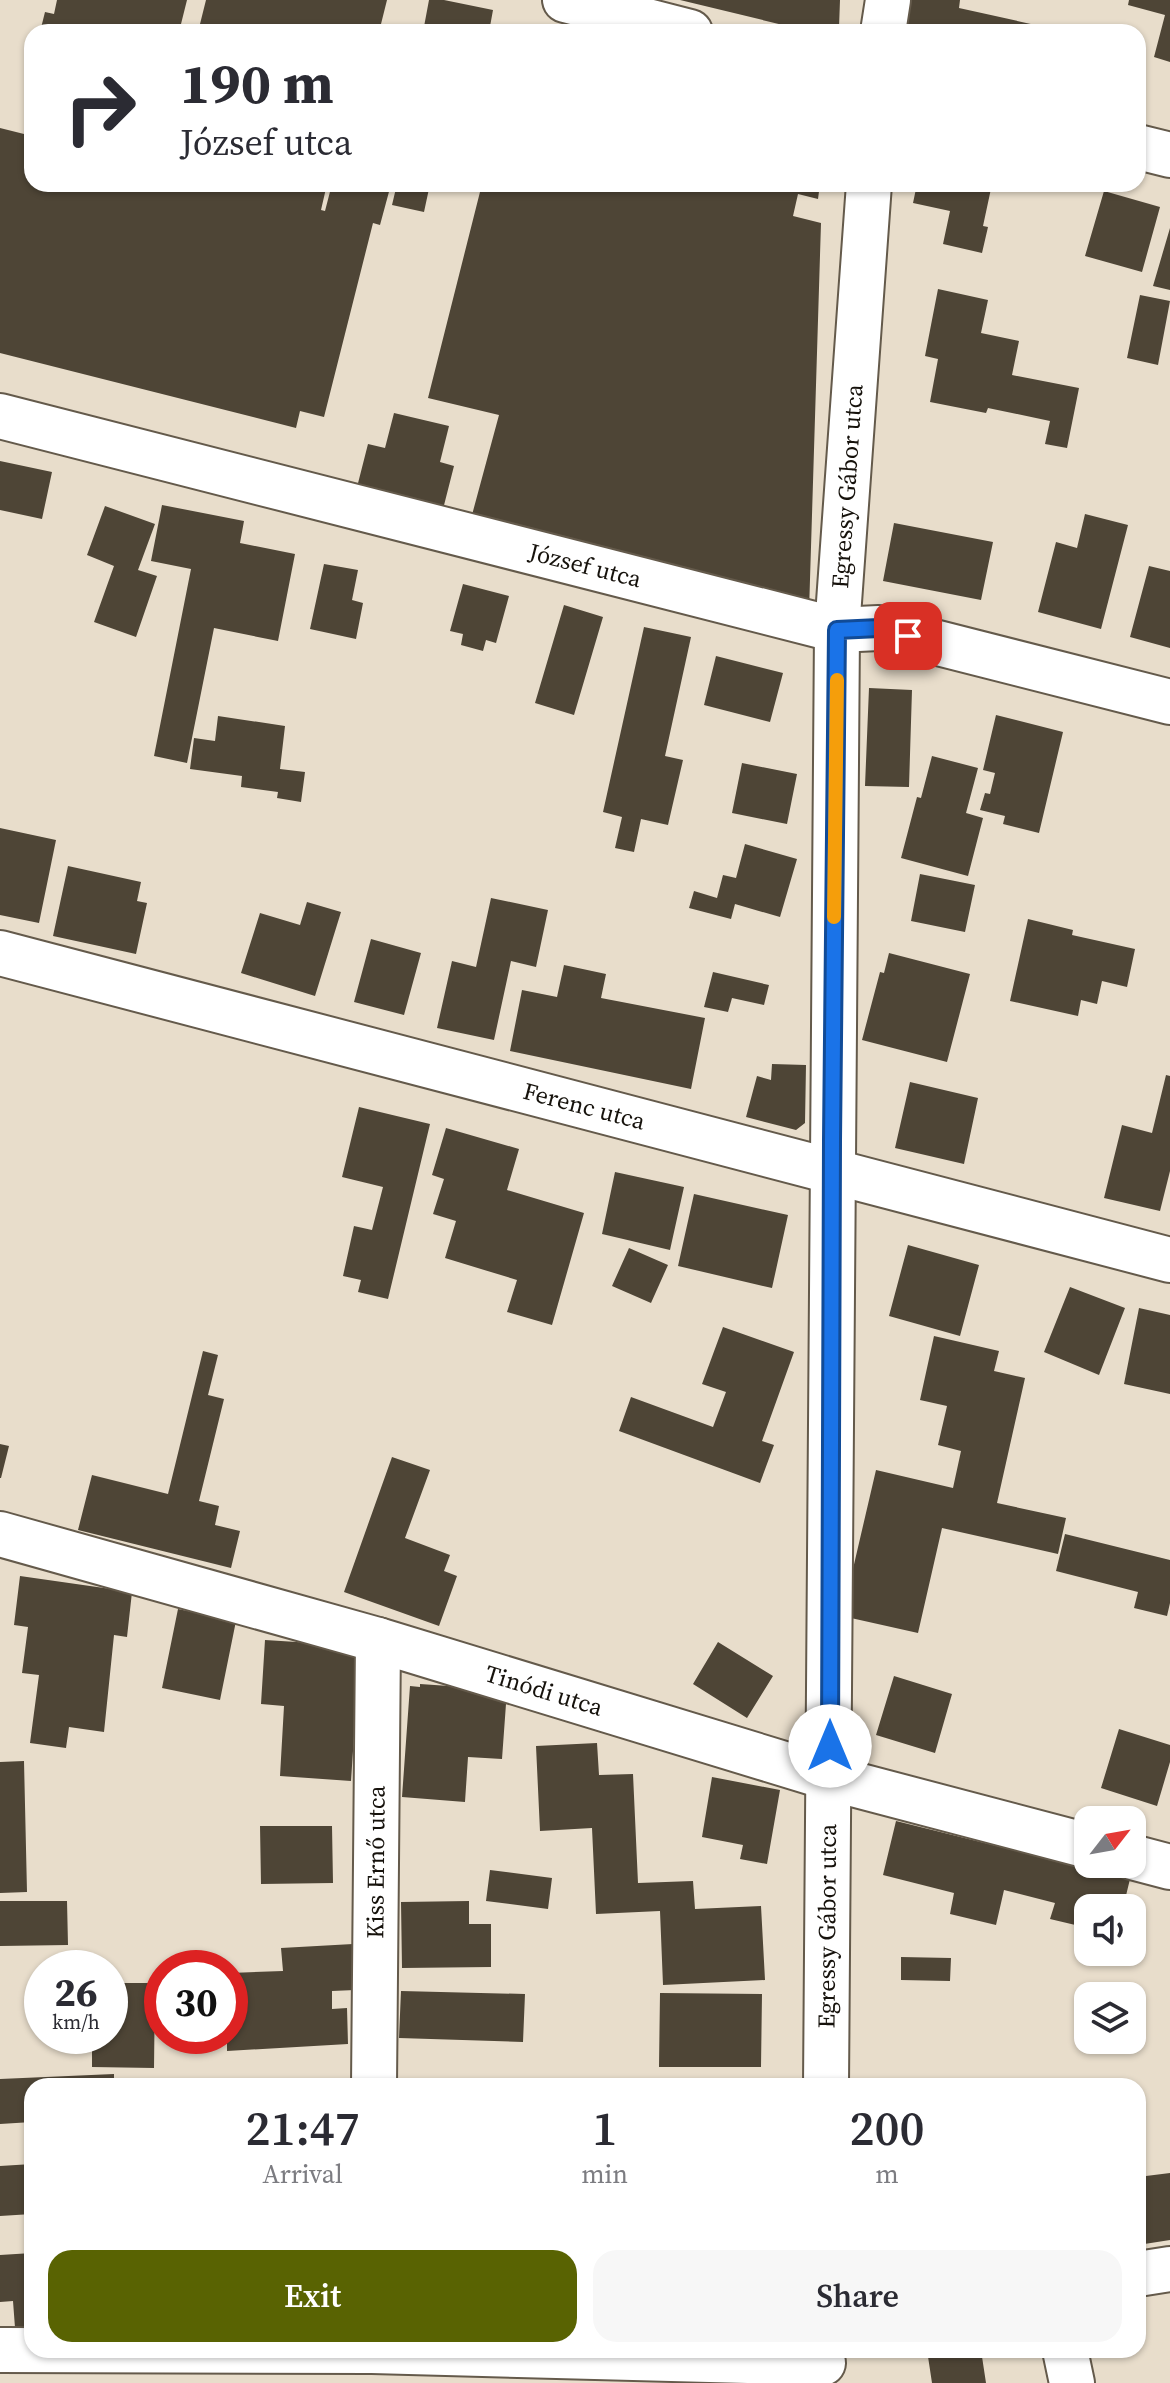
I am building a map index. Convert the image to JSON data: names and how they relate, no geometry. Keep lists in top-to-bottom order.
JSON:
{
  "streets": {
    "street": [
      "Egressy Gábor utca",
      "József utca",
      "Ferenc utca",
      "Tinódi utca",
      "Kiss Ernő utca"
    ]
  },
  "crossings": [
    ["Egressy Gábor utca", "József utca"],
    ["Egressy Gábor utca", "Ferenc utca"],
    ["Egressy Gábor utca", "Tinódi utca"],
    ["Tinódi utca", "Kiss Ernő utca"]
  ],
  "north": "top right",
  "page": {
    "turn": ["190 m", "József utca"],
    "speed": "26 km/h",
    "limit": "30",
    "eta": [
      "21:47",
      "Arrival",
      "1",
      "min",
      "200",
      "m"
    ],
    "buttons": ["Exit", "Share"]
  }
}
